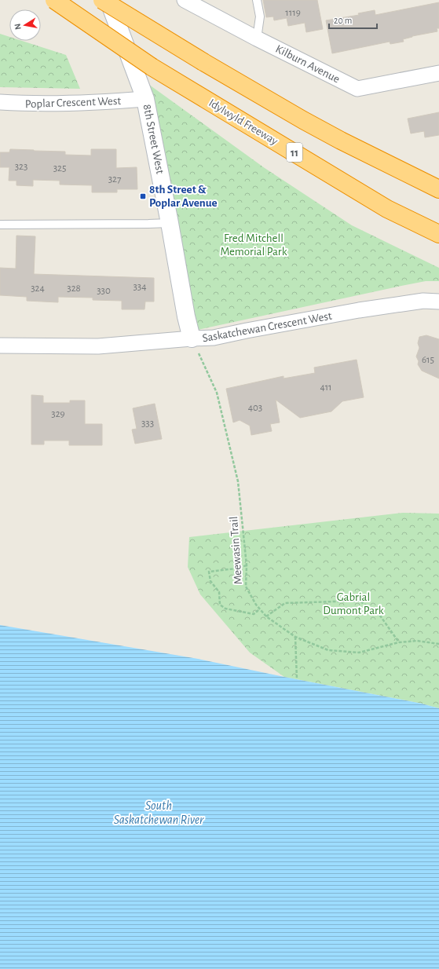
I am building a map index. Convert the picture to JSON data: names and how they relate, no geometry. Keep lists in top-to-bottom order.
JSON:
{
  "streets": {
    "highway": ["Idylwyld Freeway", "11"],
    "street": [
      "Kilburn Avenue",
      "Poplar Crescent West",
      "8th Street West",
      "Saskatchewan Crescent West"
    ],
    "path": ["Meewasin Trail"]
  },
  "crossings": [
    ["Poplar Crescent West", "8th Street West"],
    ["8th Street West", "Saskatchewan Crescent West"],
    ["8th Street West", "Meewasin Trail"],
    ["Saskatchewan Crescent West", "Meewasin Trail"]
  ],
  "water": ["South Saskatchewan River"],
  "parks": ["Fred Mitchell Memorial Park", "Gabrial Dumont Park"],
  "places": {
    "transit": ["8th Street & Poplar Avenue"]
  },
  "house_numbers": [
    "1119",
    "323",
    "325",
    "327",
    "334",
    "324",
    "328",
    "330",
    "615",
    "411",
    "403",
    "329",
    "333"
  ],
  "scale_bar": "20 m",
  "north": "left"
}
